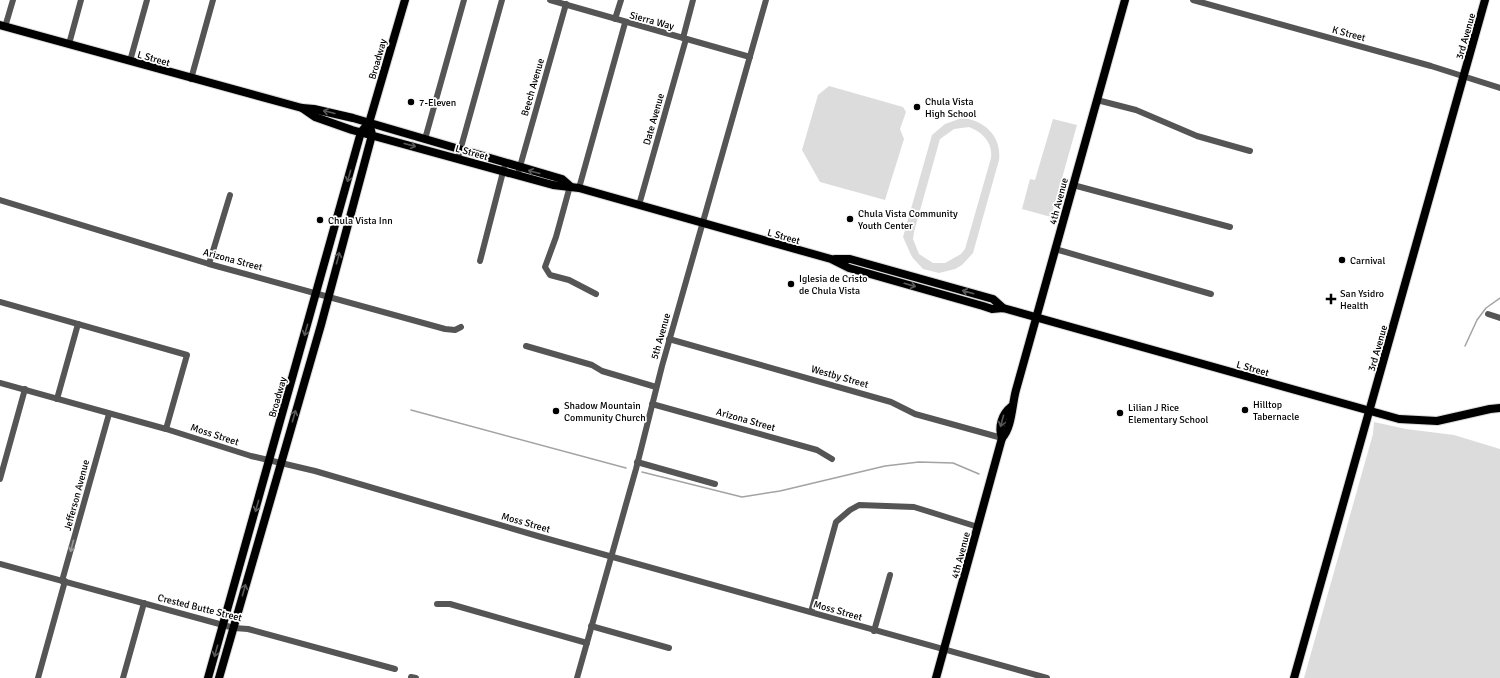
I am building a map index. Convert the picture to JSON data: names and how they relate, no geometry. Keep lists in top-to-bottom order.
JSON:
{
  "streets": {
    "main road": [
      "3rd Avenue",
      "L Street",
      "Broadway",
      "4th Avenue"
    ],
    "street": [
      "Sierra Way",
      "K Street",
      "Beech Avenue",
      "Date Avenue",
      "Arizona Street",
      "5th Avenue",
      "Westby Street",
      "Moss Street",
      "Jefferson Avenue",
      "Crested Butte Street"
    ]
  },
  "crossings": [
    ["Sierra Way", "Beech Avenue"],
    ["Sierra Way", "Date Avenue"],
    ["Sierra Way", "5th Avenue"],
    ["K Street", "3rd Avenue"],
    ["3rd Avenue", "L Street"],
    ["L Street", "Broadway"],
    ["L Street", "Beech Avenue"],
    ["L Street", "Date Avenue"],
    ["L Street", "4th Avenue"],
    ["L Street", "5th Avenue"],
    ["Broadway", "Arizona Street"],
    ["Broadway", "Moss Street"],
    ["Broadway", "Crested Butte Street"],
    ["4th Avenue", "Westby Street"],
    ["4th Avenue", "Moss Street"],
    ["Arizona Street", "5th Avenue"],
    ["5th Avenue", "Westby Street"],
    ["5th Avenue", "Moss Street"],
    ["Moss Street", "Jefferson Avenue"],
    ["Jefferson Avenue", "Crested Butte Street"]
  ],
  "one_way": ["Jefferson Avenue"],
  "places": {
    "other": [
      "7-Eleven",
      "Chula Vista High School",
      "Chula Vista Community Youth Center",
      "Chula Vista Inn",
      "Carnival",
      "Iglesia de Cristo de Chula Vista",
      "Hilltop Tabernacle",
      "Shadow Mountain Community Church",
      "Lilian J Rice Elementary School"
    ],
    "health": ["San Ysidro Health"]
  }
}
